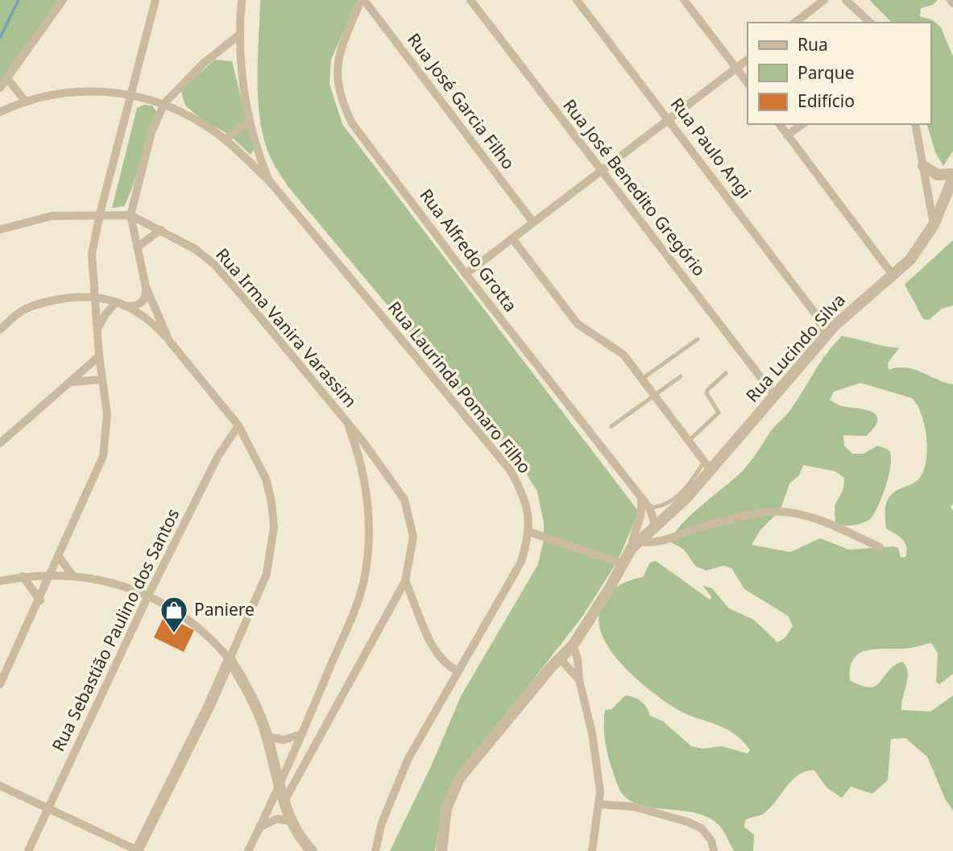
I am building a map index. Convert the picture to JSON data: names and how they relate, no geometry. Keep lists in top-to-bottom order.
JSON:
{
  "streets": {
    "street": [
      "Rua José Garcia Filho",
      "Rua Paulo Angi",
      "Rua José Benedito Gregório",
      "Rua Alfredo Grotta",
      "Rua Irma Vanira Varassim",
      "Rua Lucindo Silva",
      "Rua Laurinda Pomaro Filho",
      "Rua Sebastião Paulino dos Santos"
    ]
  },
  "crossings": [
    ["Rua José Garcia Filho", "Rua Alfredo Grotta"],
    ["Rua Paulo Angi", "Rua Lucindo Silva"],
    ["Rua José Benedito Gregório", "Rua Lucindo Silva"]
  ],
  "places": {
    "shop": ["Paniere"]
  },
  "legend": ["Rua", "Parque", "Edifício"]
}
